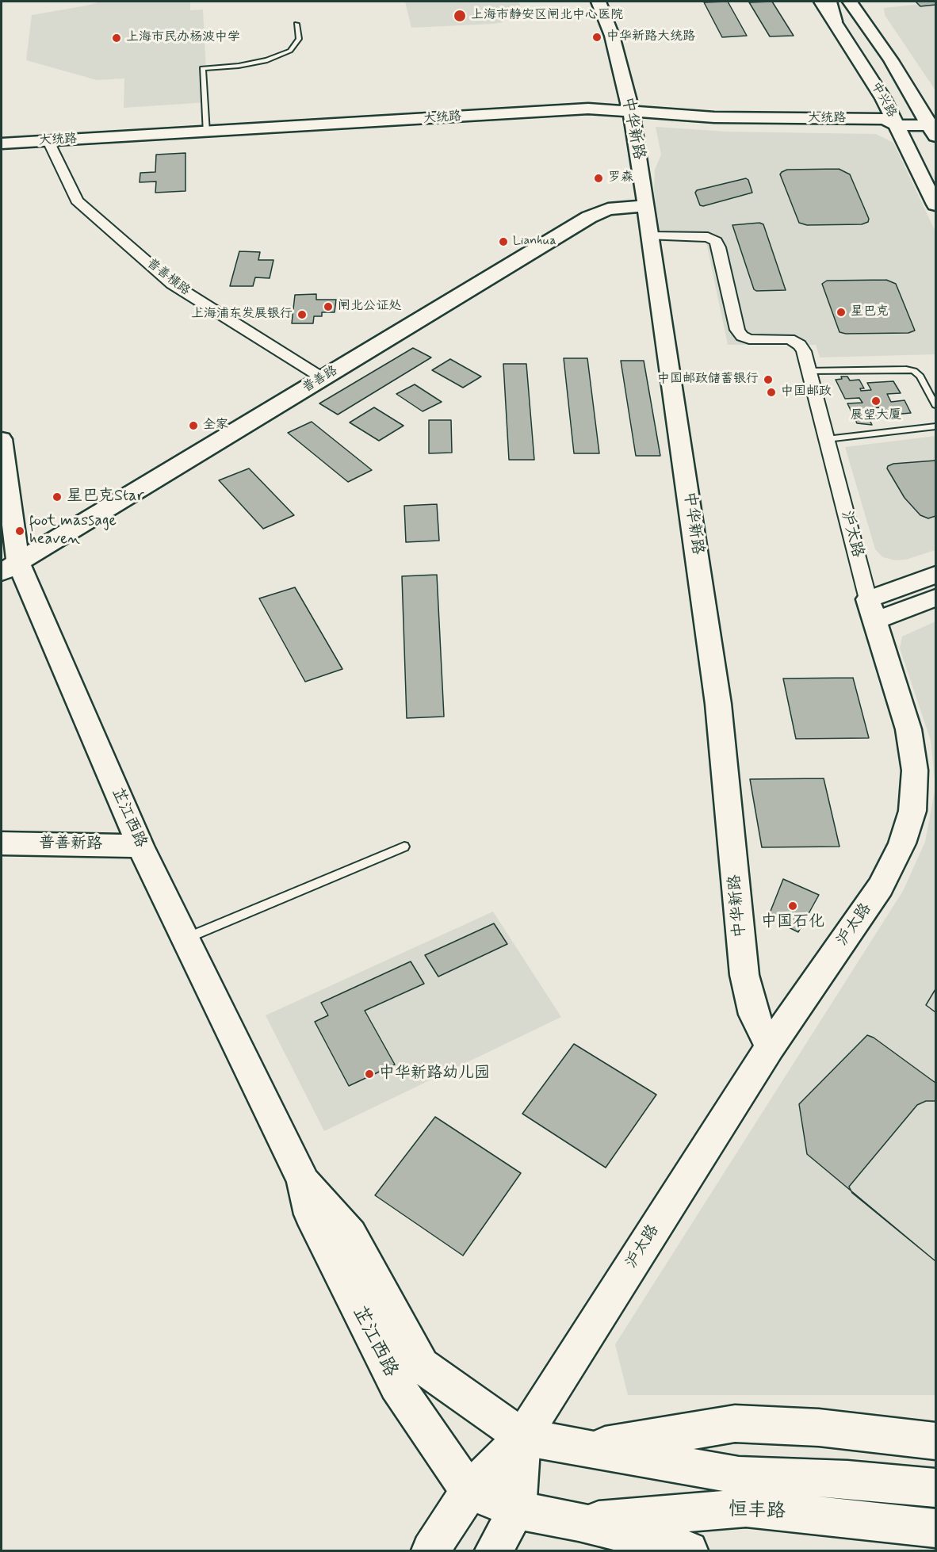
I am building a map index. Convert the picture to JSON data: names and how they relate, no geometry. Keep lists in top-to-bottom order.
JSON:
{
  "streets": {
    "main road": [
      "中兴路",
      "大统路",
      "中华新路",
      "普善路",
      "沪太路",
      "芷江西路",
      "普善新路",
      "恒丰路"
    ],
    "street": ["普善横路"]
  },
  "crossings": [
    ["中兴路", "大统路"],
    ["大统路", "中华新路"],
    ["大统路", "普善横路"],
    ["中华新路", "普善路"],
    ["中华新路", "沪太路"],
    ["普善横路", "普善路"],
    ["普善路", "芷江西路"],
    ["沪太路", "芷江西路"],
    ["沪太路", "恒丰路"],
    ["芷江西路", "普善新路"],
    ["芷江西路", "恒丰路"]
  ],
  "places": [
    "上海市静安区闸北中心医院",
    "中华新路大统路",
    "上海市民办杨波中学",
    "罗森",
    "Lianhua",
    "闸北公证处",
    "星巴克",
    "上海浦东发展银行",
    "中国邮政储蓄银行",
    "中国邮政",
    "展望大厦",
    "全家",
    "星巴克Star",
    "foot massage heaven",
    "中国石化",
    "中华新路幼儿园"
  ]
}
